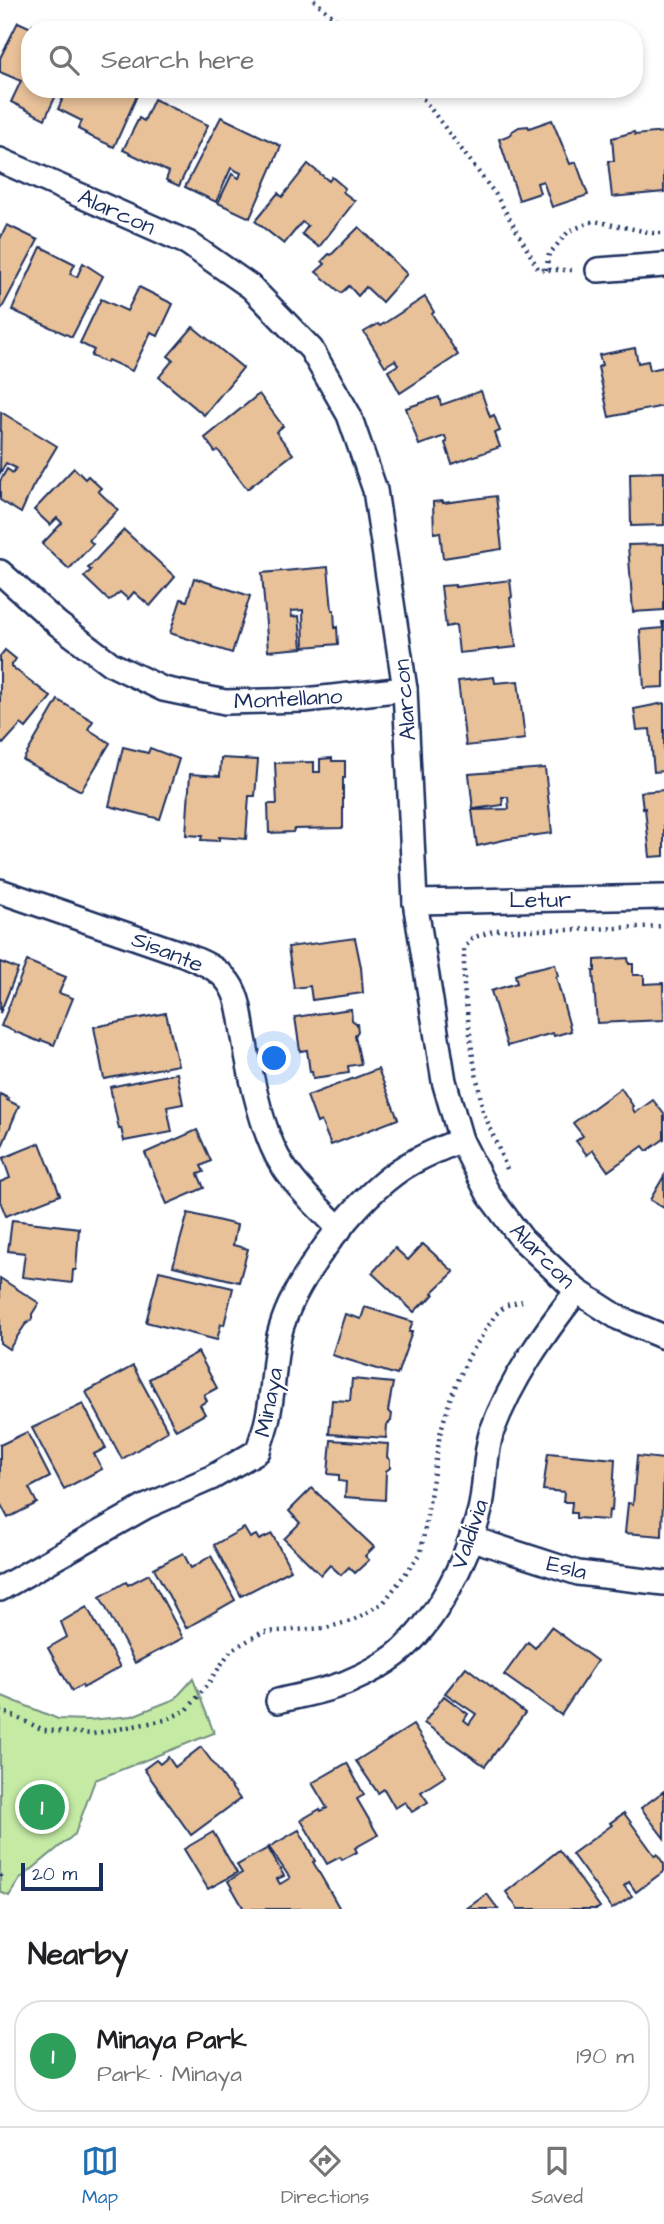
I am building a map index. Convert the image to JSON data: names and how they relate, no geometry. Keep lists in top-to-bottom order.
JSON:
{
  "streets": {
    "street": [
      "Alarcon",
      "Montellano",
      "Letur",
      "Sisante",
      "Minaya",
      "Valdivia",
      "Esla"
    ]
  },
  "crossings": [
    ["Alarcon", "Montellano"],
    ["Alarcon", "Letur"],
    ["Alarcon", "Minaya"],
    ["Alarcon", "Valdivia"],
    ["Sisante", "Minaya"],
    ["Valdivia", "Esla"]
  ],
  "scale_bar": "20 m",
  "page": {
    "search": "Search here",
    "pins": "1",
    "scale": "20 m",
    "heading": "Nearby",
    "list": [
      {
        "mark": "1",
        "name": "Minaya Park",
        "note": "Park · Minaya",
        "value": "190 m"
      }
    ],
    "nav": ["Map", "Directions", "Saved"]
  }
}
